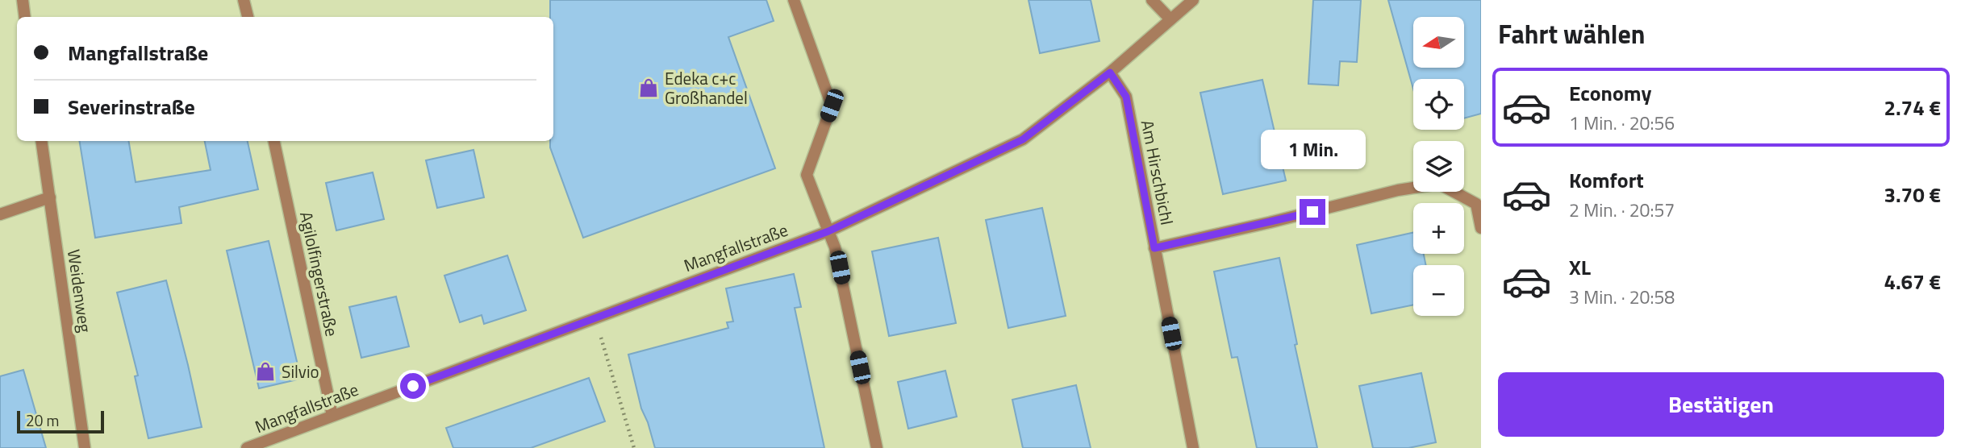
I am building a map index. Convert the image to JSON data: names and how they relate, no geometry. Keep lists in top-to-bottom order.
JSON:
{
  "streets": {
    "street": [
      "Am Hirschbichl",
      "Mangfallstraße",
      "Agilolfingerstraße",
      "Weidenweg"
    ]
  },
  "crossings": [
    ["Am Hirschbichl", "Mangfallstraße"],
    ["Mangfallstraße", "Agilolfingerstraße"]
  ],
  "places": {
    "shop": ["Edeka c+c Großhandel", "Silvio"]
  },
  "scale_bar": "20 m",
  "north": "left",
  "page": {
    "heading": "Fahrt wählen",
    "map_buttons": ["+", "−"],
    "banner": ["Mangfallstraße", "Severinstraße"],
    "list": [
      {
        "name": "Economy",
        "note": "1 Min. · 20:56",
        "value": "2.74 €"
      },
      {
        "name": "Komfort",
        "note": "2 Min. · 20:57",
        "value": "3.70 €"
      },
      {
        "name": "XL",
        "note": "3 Min. · 20:58",
        "value": "4.67 €"
      }
    ],
    "bubble": "1 Min.",
    "buttons": "Bestätigen",
    "scale": "20 m"
  }
}
